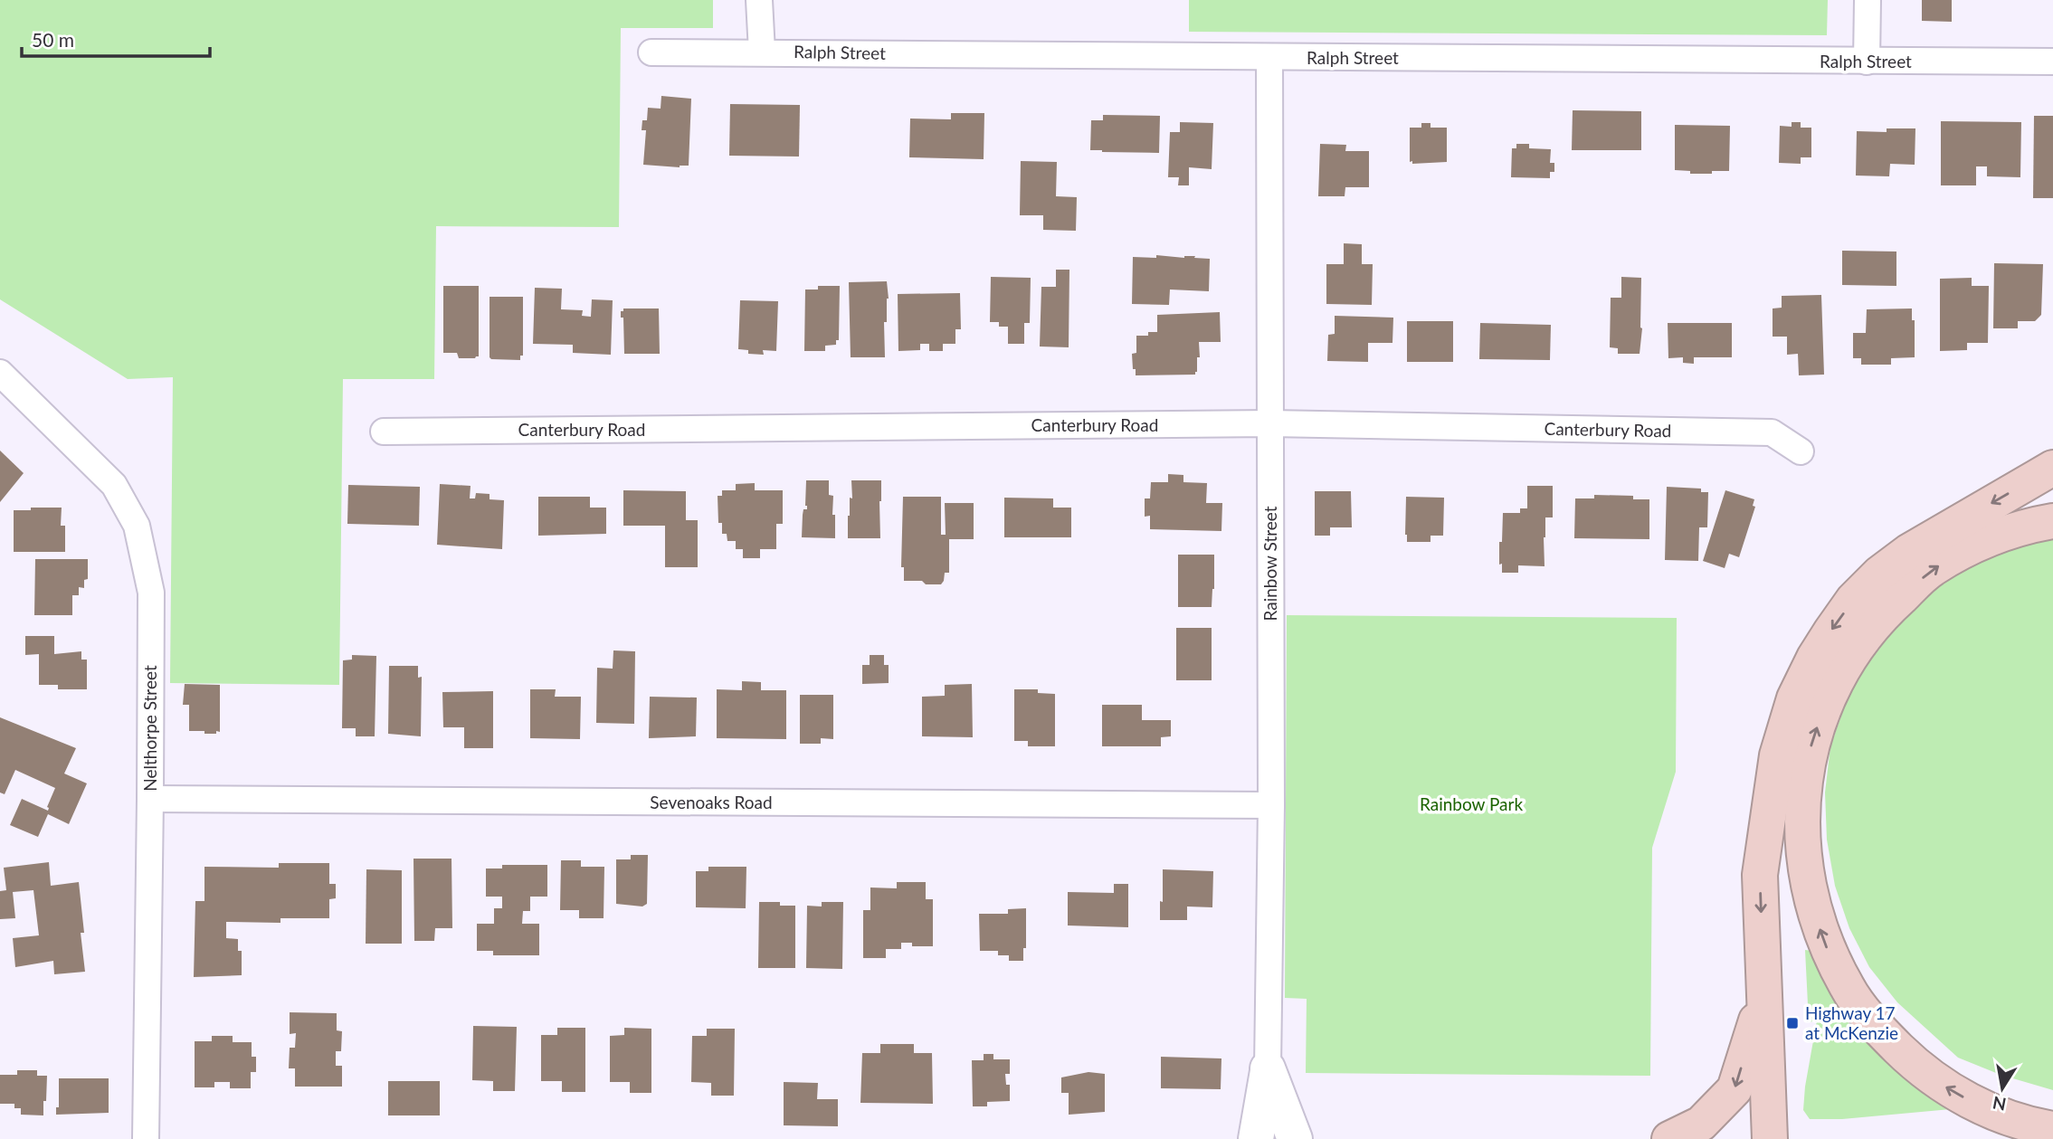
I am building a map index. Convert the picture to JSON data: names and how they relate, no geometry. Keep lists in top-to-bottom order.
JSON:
{
  "streets": {
    "street": [
      "Ralph Street",
      "Canterbury Road",
      "Rainbow Street",
      "Nelthorpe Street",
      "Sevenoaks Road"
    ]
  },
  "crossings": [
    ["Ralph Street", "Rainbow Street"],
    ["Canterbury Road", "Rainbow Street"],
    ["Rainbow Street", "Sevenoaks Road"],
    ["Nelthorpe Street", "Sevenoaks Road"]
  ],
  "parks": ["Rainbow Park"],
  "places": {
    "transit": ["Highway 17 at McKenzie"]
  },
  "scale_bar": "50 m",
  "north": "bottom"
}
